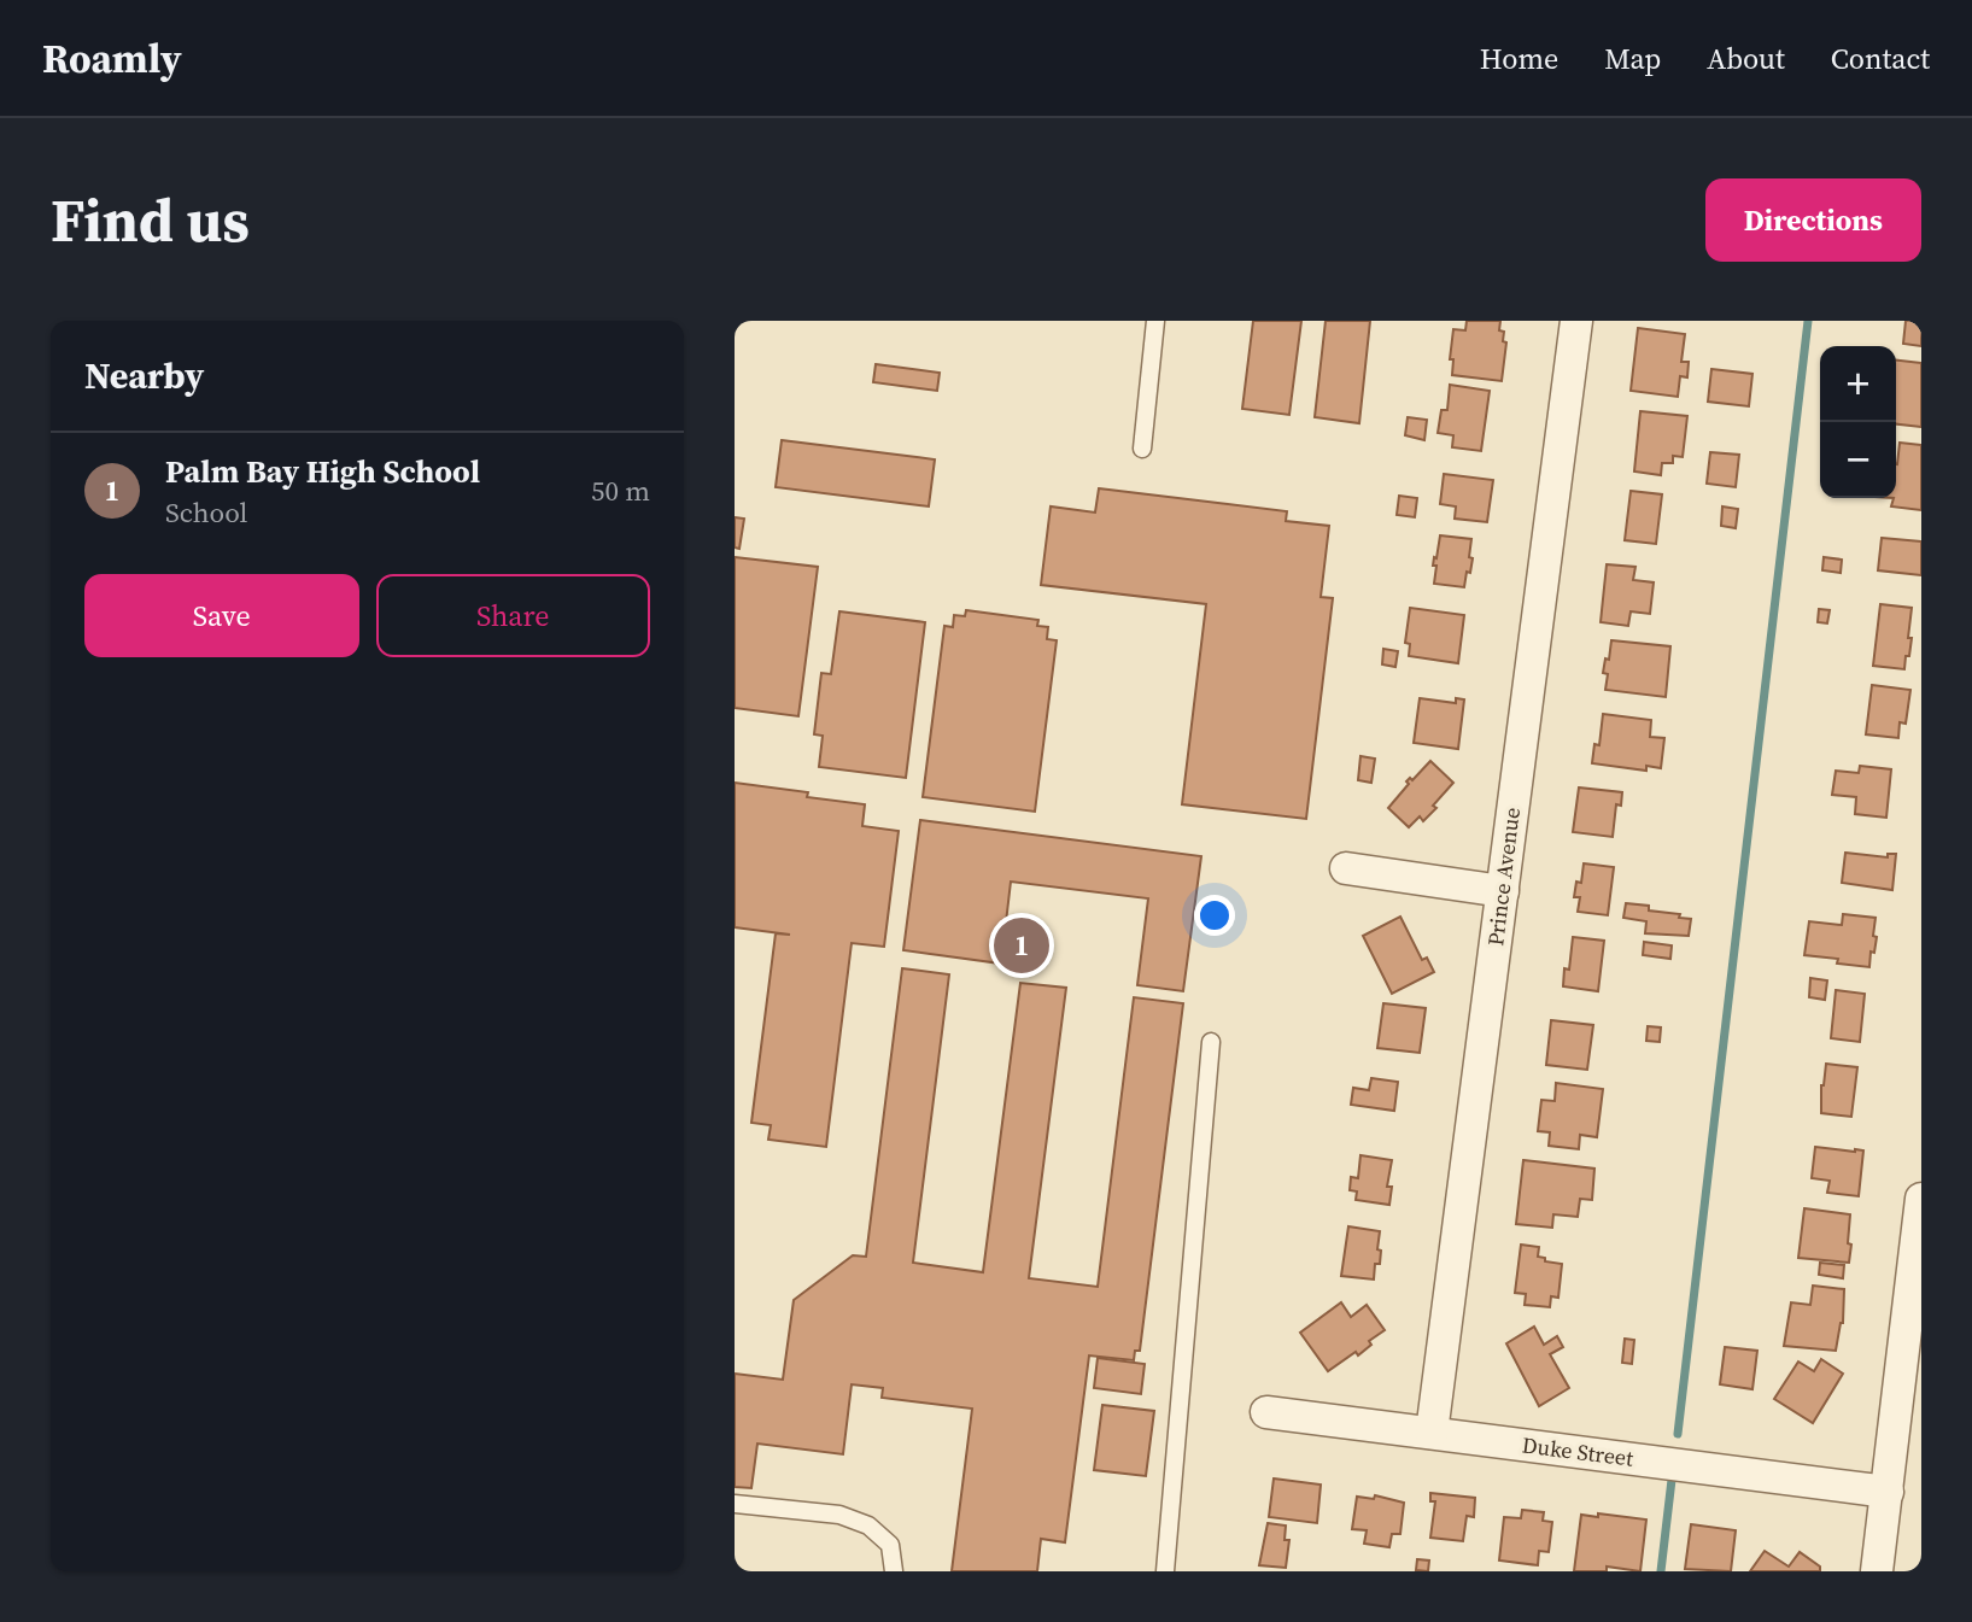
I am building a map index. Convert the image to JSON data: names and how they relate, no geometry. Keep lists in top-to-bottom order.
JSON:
{
  "streets": {
    "street": ["Prince Avenue", "Duke Street"]
  },
  "crossings": [
    ["Prince Avenue", "Duke Street"]
  ],
  "page": {
    "header": "Roamly",
    "nav": [
      "Home",
      "Map",
      "About",
      "Contact"
    ],
    "buttons": [
      "Directions",
      ["Save", "Share"]
    ],
    "title": "Find us",
    "heading": "Nearby",
    "map_buttons": ["+", "−"],
    "list": [
      {
        "mark": "1",
        "name": "Palm Bay High School",
        "note": "School",
        "value": "50 m"
      }
    ],
    "pins": "1"
  }
}
